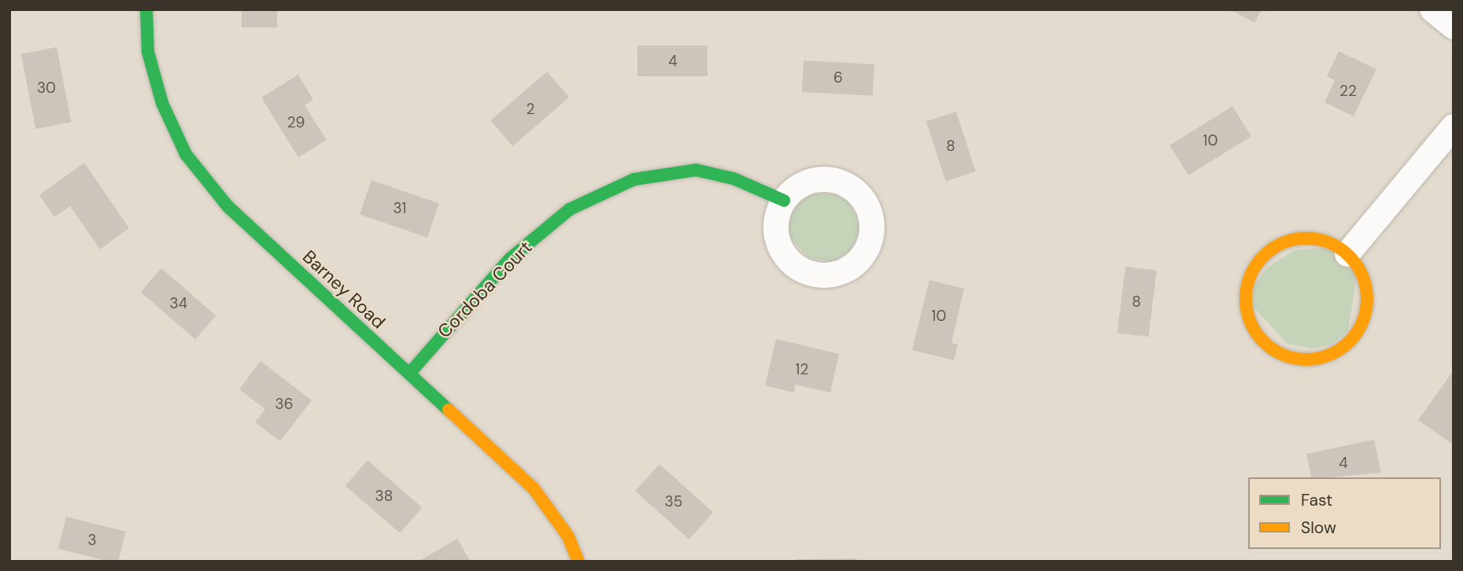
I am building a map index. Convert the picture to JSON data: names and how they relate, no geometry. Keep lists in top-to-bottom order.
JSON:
{
  "streets": {
    "street": ["Barney Road", "Cordoba Court"]
  },
  "crossings": [
    ["Barney Road", "Cordoba Court"]
  ],
  "house_numbers": [
    "4",
    "6",
    "30",
    "22",
    "2",
    "29",
    "10",
    "8",
    "31",
    "8",
    "34",
    "10",
    "12",
    "36",
    "4",
    "38",
    "35",
    "3"
  ],
  "legend": ["Fast", "Slow"]
}
